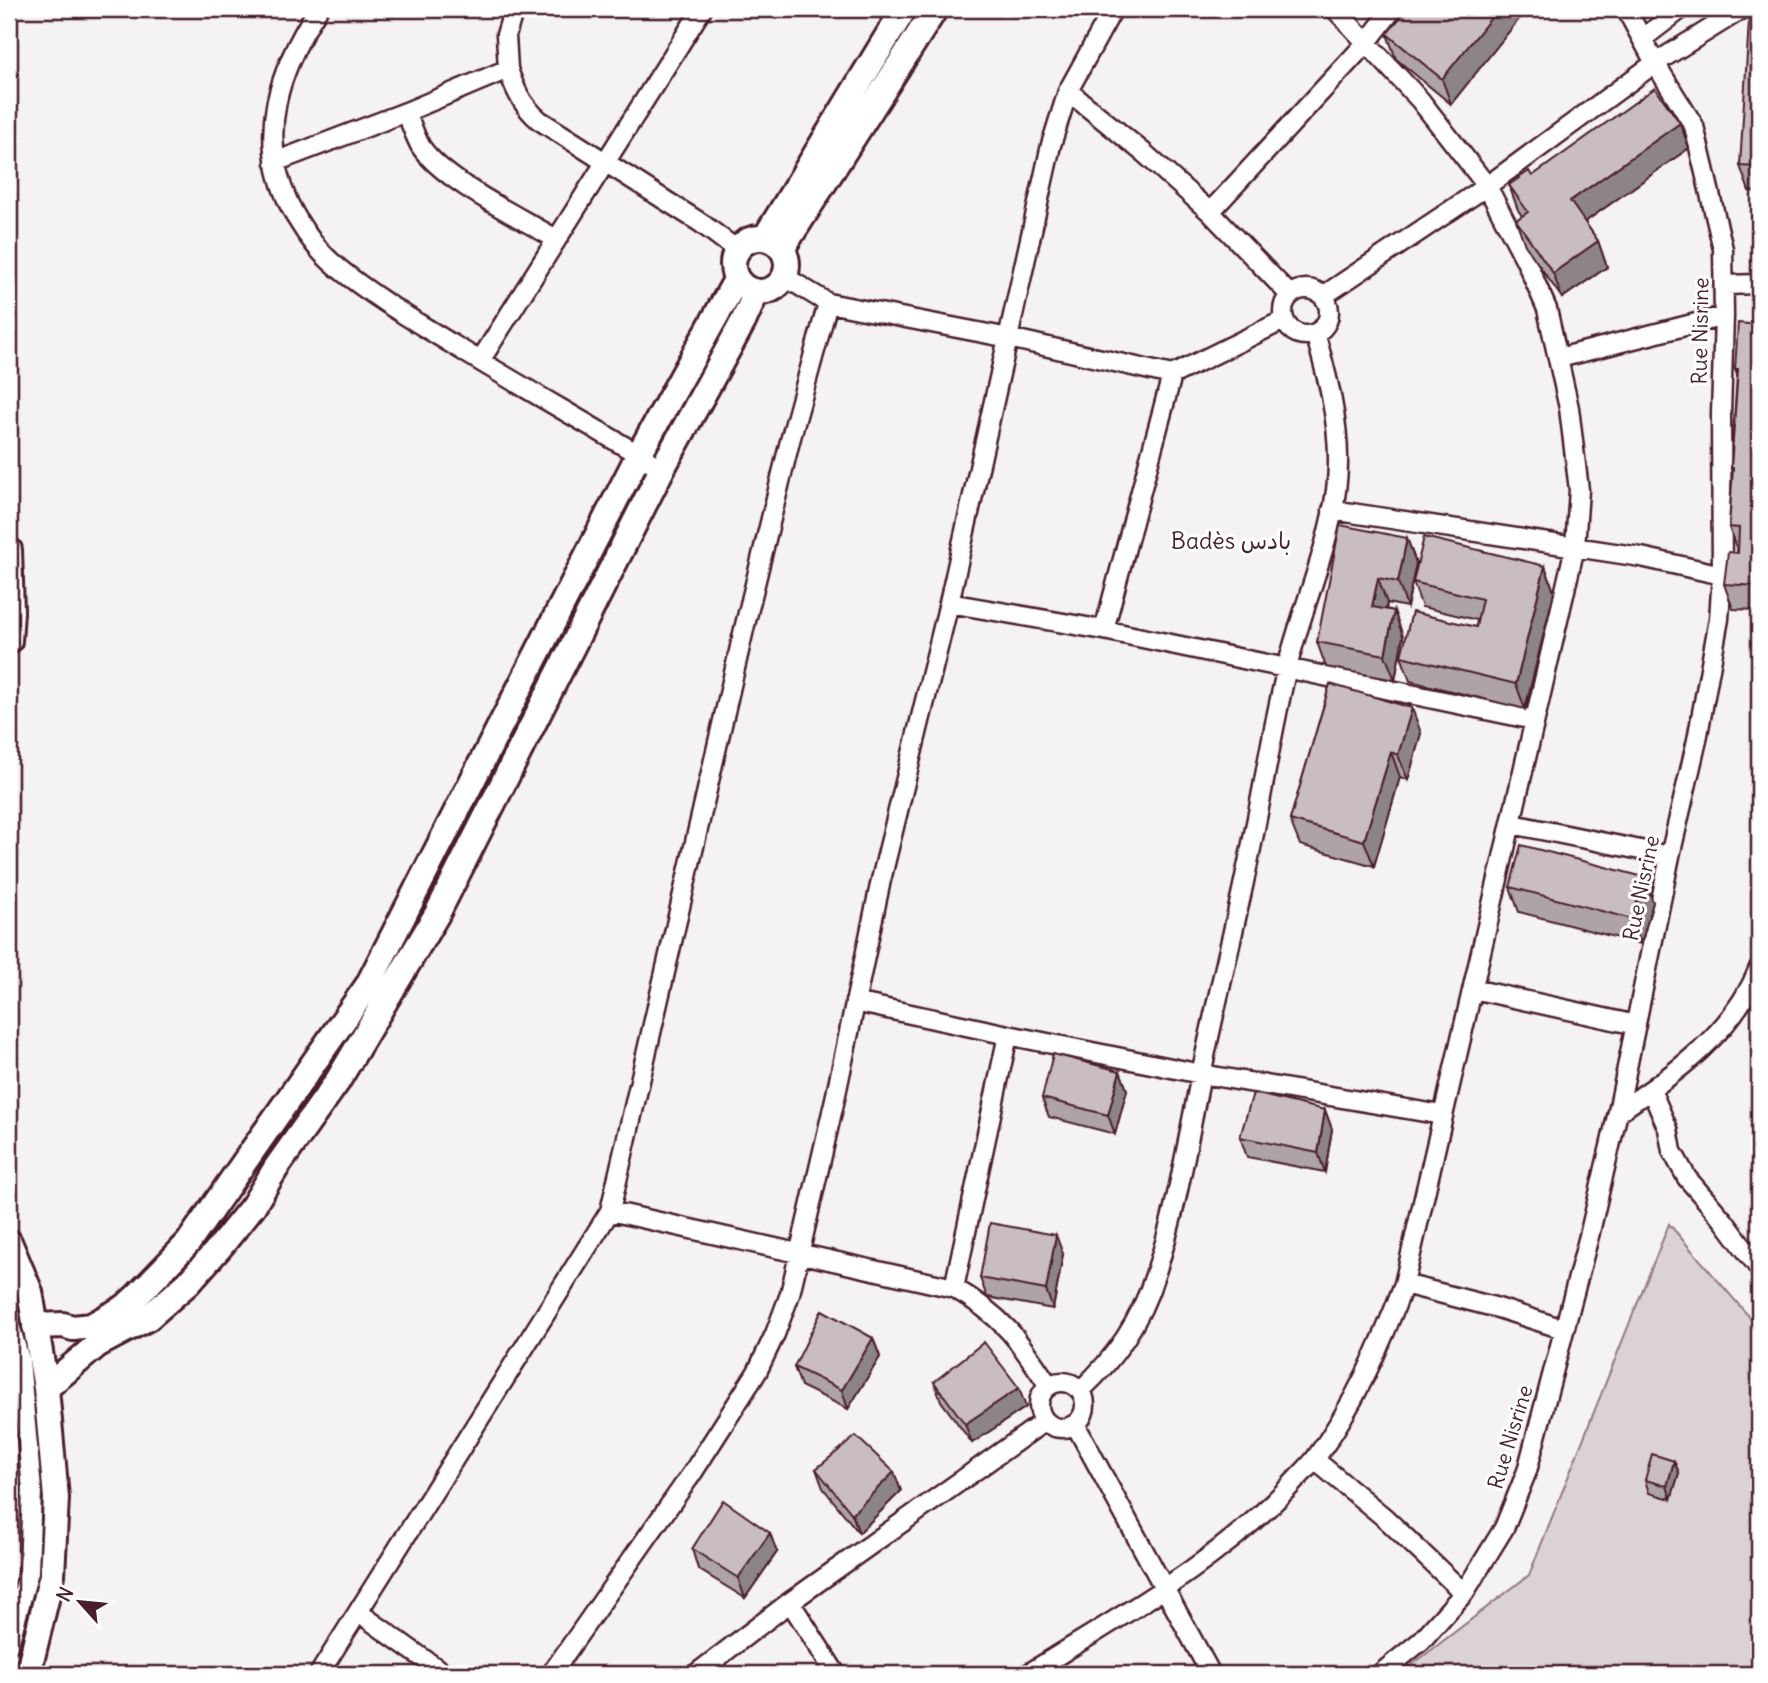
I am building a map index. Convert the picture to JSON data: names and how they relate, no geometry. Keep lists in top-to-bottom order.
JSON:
{
  "streets": {
    "street": ["Rue Nisrine"]
  },
  "districts": ["Badès بادس"],
  "north": "top left"
}
